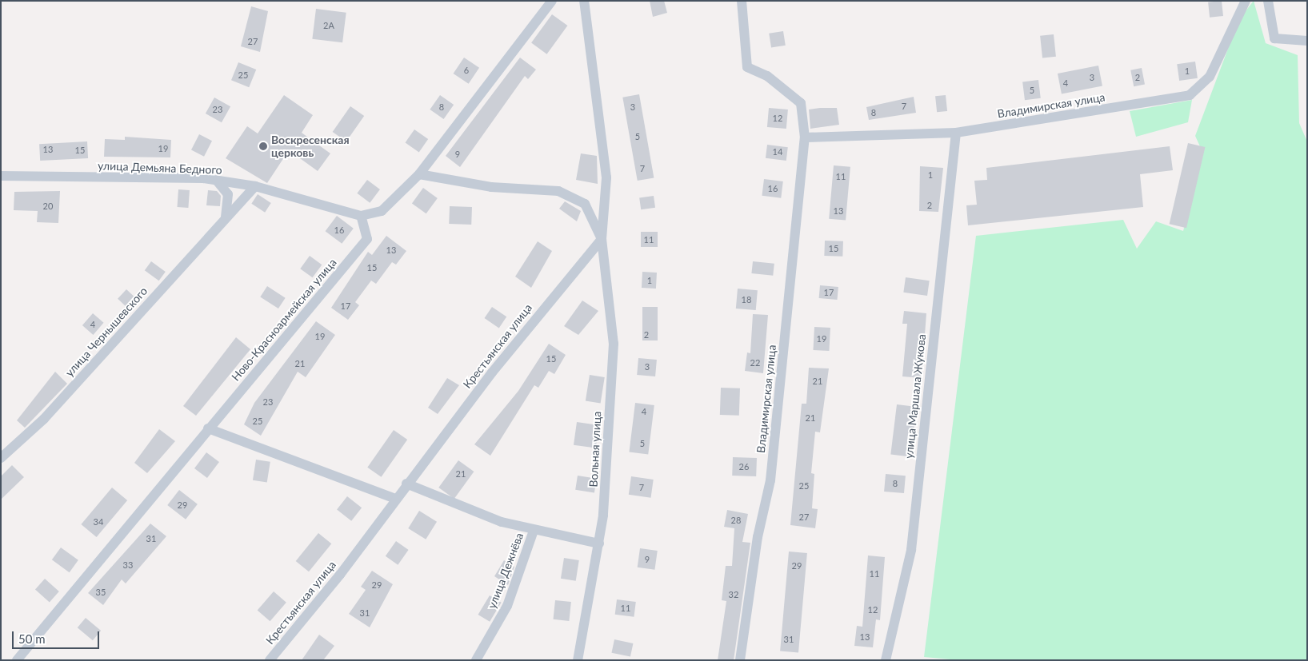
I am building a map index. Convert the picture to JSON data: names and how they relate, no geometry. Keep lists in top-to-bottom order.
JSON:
{
  "streets": {
    "street": [
      "Владимирская улица",
      "улица Демьяна Бедного",
      "Ново-Красноармейская улица",
      "улица Чернышевского",
      "Крестьянская улица",
      "улица Маршала Жукова",
      "Вольная улица",
      "улица Дежнёва"
    ]
  },
  "crossings": [
    ["Владимирская улица", "улица Маршала Жукова"],
    ["улица Демьяна Бедного", "Ново-Красноармейская улица"],
    ["улица Демьяна Бедного", "улица Чернышевского"],
    ["Крестьянская улица", "Вольная улица"]
  ],
  "places": ["Воскресенская церковь"],
  "house_numbers": [
    "2А",
    "27",
    "6",
    "1",
    "25",
    "3",
    "2",
    "4",
    "5",
    "7",
    "8",
    "3",
    "23",
    "8",
    "12",
    "5",
    "19",
    "13",
    "15",
    "14",
    "9",
    "7",
    "1",
    "11",
    "16",
    "2",
    "20",
    "13",
    "16",
    "11",
    "15",
    "13",
    "15",
    "1",
    "17",
    "18",
    "17",
    "4",
    "2",
    "19",
    "19",
    "15",
    "22",
    "21",
    "3",
    "21",
    "23",
    "4",
    "21",
    "25",
    "5",
    "26",
    "21",
    "8",
    "25",
    "7",
    "29",
    "27",
    "28",
    "34",
    "31",
    "9",
    "33",
    "29",
    "11",
    "29",
    "35",
    "32",
    "11",
    "12",
    "31",
    "13",
    "31"
  ],
  "scale_bar": "50 m"
}
